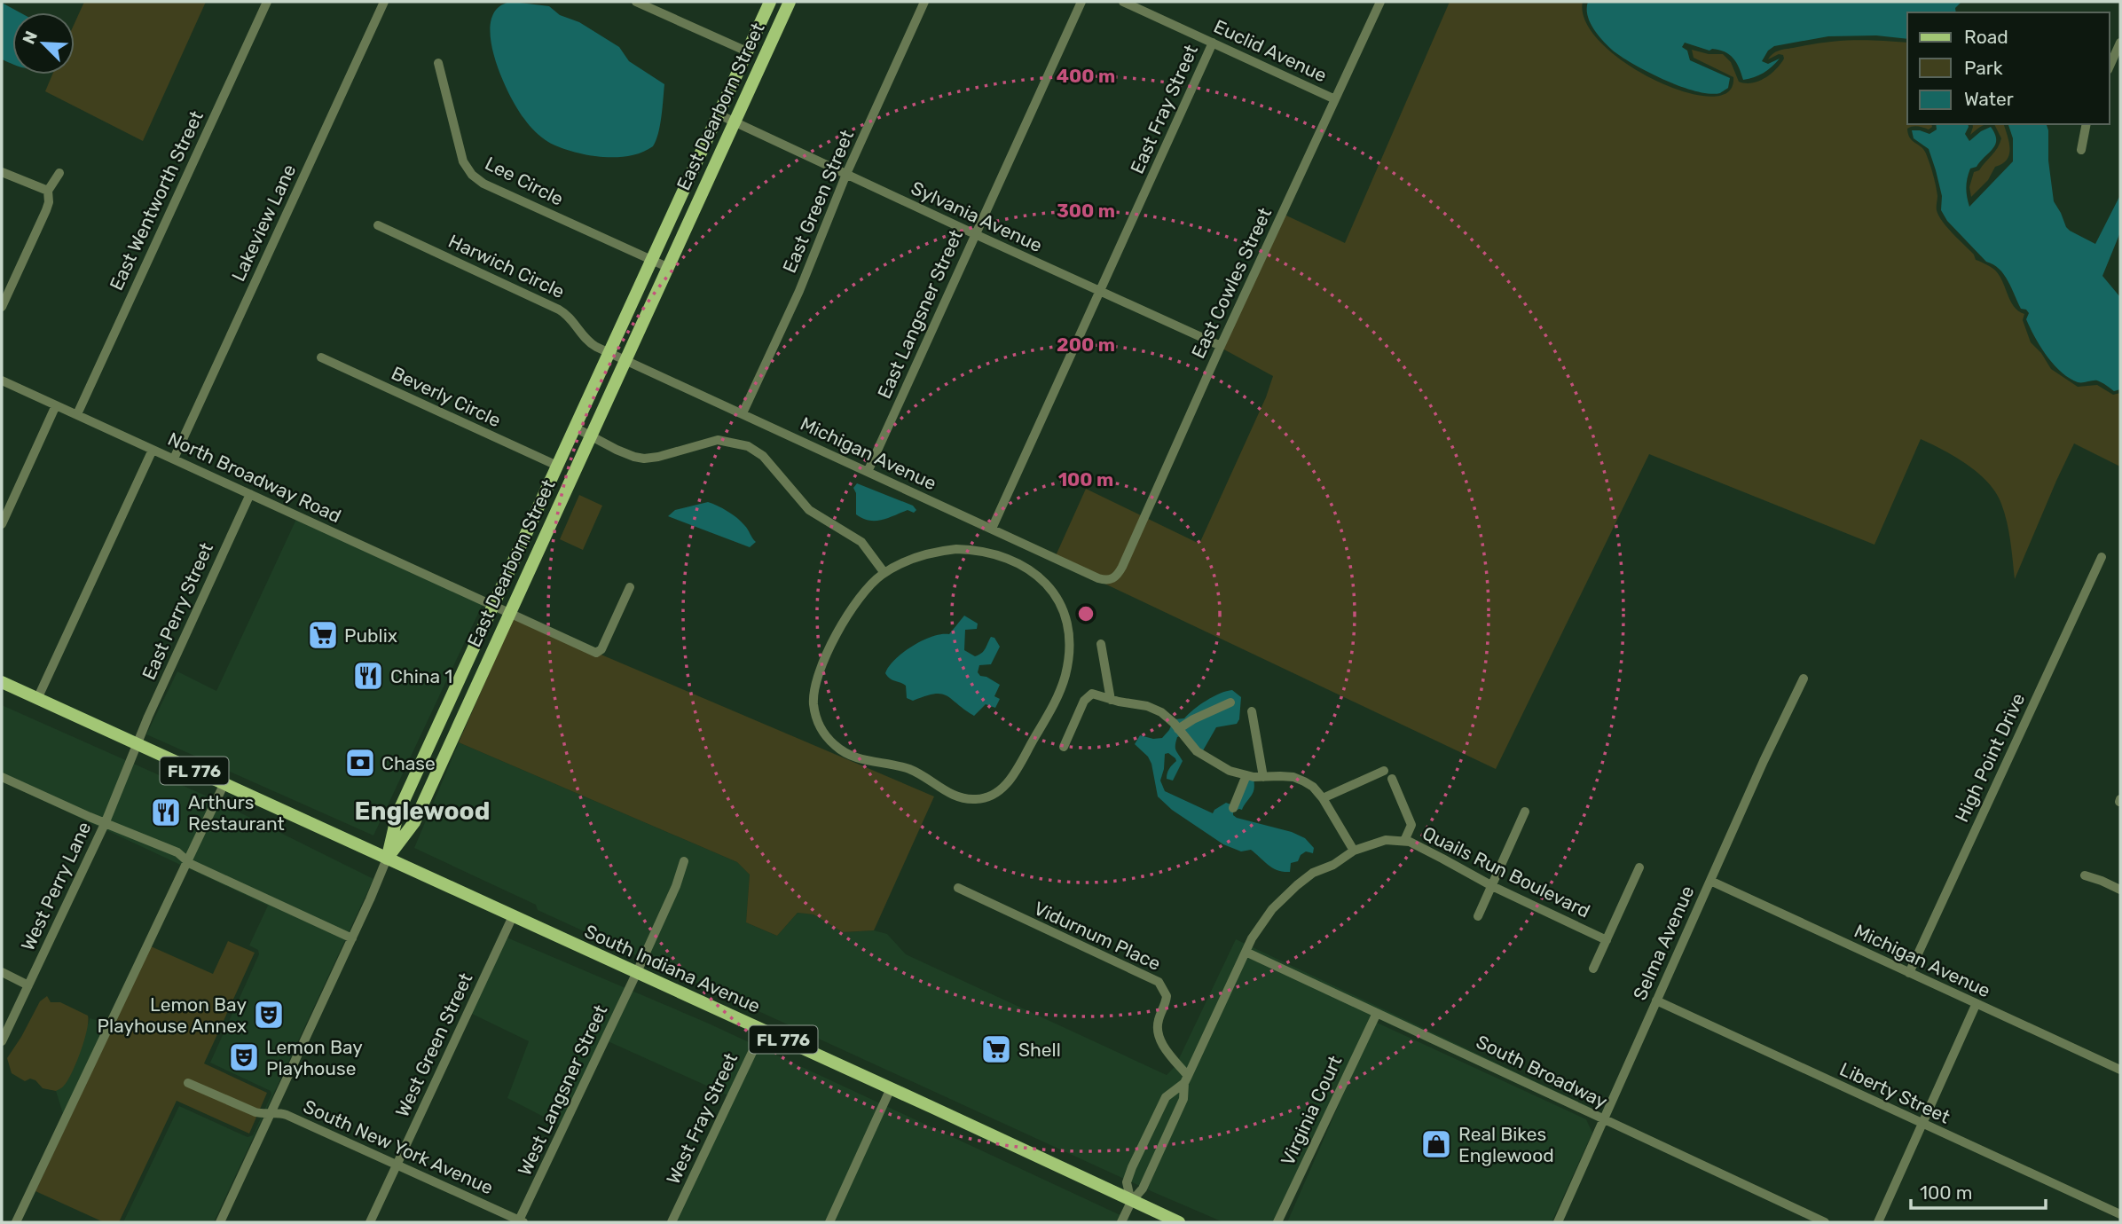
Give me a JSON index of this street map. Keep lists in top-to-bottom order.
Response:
{
  "streets": {
    "main road": ["East Dearborn Street", "FL 776", "South Indiana Avenue"],
    "street": [
      "Euclid Avenue",
      "East Fray Street",
      "Lee Circle",
      "East Wentworth Street",
      "East Green Street",
      "Sylvania Avenue",
      "Lakeview Lane",
      "Harwich Circle",
      "East Cowles Street",
      "East Langsner Street",
      "Beverly Circle",
      "Michigan Avenue",
      "North Broadway Road",
      "East Perry Street",
      "High Point Drive",
      "Quails Run Boulevard",
      "West Perry Lane",
      "Vidurnum Place",
      "Selma Avenue",
      "West Green Street",
      "South Broadway",
      "West Langsner Street",
      "Liberty Street",
      "Virginia Court",
      "West Fray Street",
      "South New York Avenue"
    ]
  },
  "crossings": [
    ["Euclid Avenue", "East Fray Street"],
    ["Euclid Avenue", "East Cowles Street"],
    ["East Dearborn Street", "Lee Circle"],
    ["East Dearborn Street", "Sylvania Avenue"],
    ["East Dearborn Street", "Harwich Circle"],
    ["East Dearborn Street", "Beverly Circle"],
    ["East Dearborn Street", "Michigan Avenue"],
    ["East Dearborn Street", "North Broadway Road"],
    ["East Dearborn Street", "FL 776"],
    ["East Dearborn Street", "South Indiana Avenue"],
    ["East Fray Street", "Sylvania Avenue"],
    ["East Fray Street", "Michigan Avenue"],
    ["East Wentworth Street", "North Broadway Road"],
    ["East Green Street", "Sylvania Avenue"],
    ["East Green Street", "Michigan Avenue"],
    ["Sylvania Avenue", "East Cowles Street"],
    ["Sylvania Avenue", "East Langsner Street"],
    ["Lakeview Lane", "North Broadway Road"],
    ["Harwich Circle", "Michigan Avenue"],
    ["East Cowles Street", "Michigan Avenue"],
    ["East Langsner Street", "Michigan Avenue"],
    ["Michigan Avenue", "High Point Drive"],
    ["Michigan Avenue", "Selma Avenue"],
    ["North Broadway Road", "East Perry Street"],
    ["East Perry Street", "FL 776"],
    ["East Perry Street", "West Perry Lane"],
    ["FL 776", "West Perry Lane"],
    ["FL 776", "South Indiana Avenue"],
    ["Quails Run Boulevard", "Vidurnum Place"],
    ["Quails Run Boulevard", "South Indiana Avenue"],
    ["Quails Run Boulevard", "South Broadway"],
    ["Selma Avenue", "South Broadway"],
    ["Selma Avenue", "Liberty Street"],
    ["South Indiana Avenue", "West Green Street"],
    ["South Indiana Avenue", "West Langsner Street"],
    ["South Indiana Avenue", "West Fray Street"],
    ["West Green Street", "South New York Avenue"],
    ["South Broadway", "Virginia Court"],
    ["West Langsner Street", "South New York Avenue"]
  ],
  "districts": ["Englewood"],
  "places": {
    "supermarket": ["Publix", "Shell"],
    "restaurant": ["China 1", "Arthurs Restaurant"],
    "bank": ["Chase"],
    "theatre": ["Lemon Bay Playhouse Annex", "Lemon Bay Playhouse"],
    "shop": ["Real Bikes Englewood"]
  },
  "legend": ["Road", "Park", "Water"],
  "scale_bar": "100 m",
  "north": "top left",
  "rings": [
    "400 m",
    "300 m",
    "200 m",
    "100 m"
  ]
}
